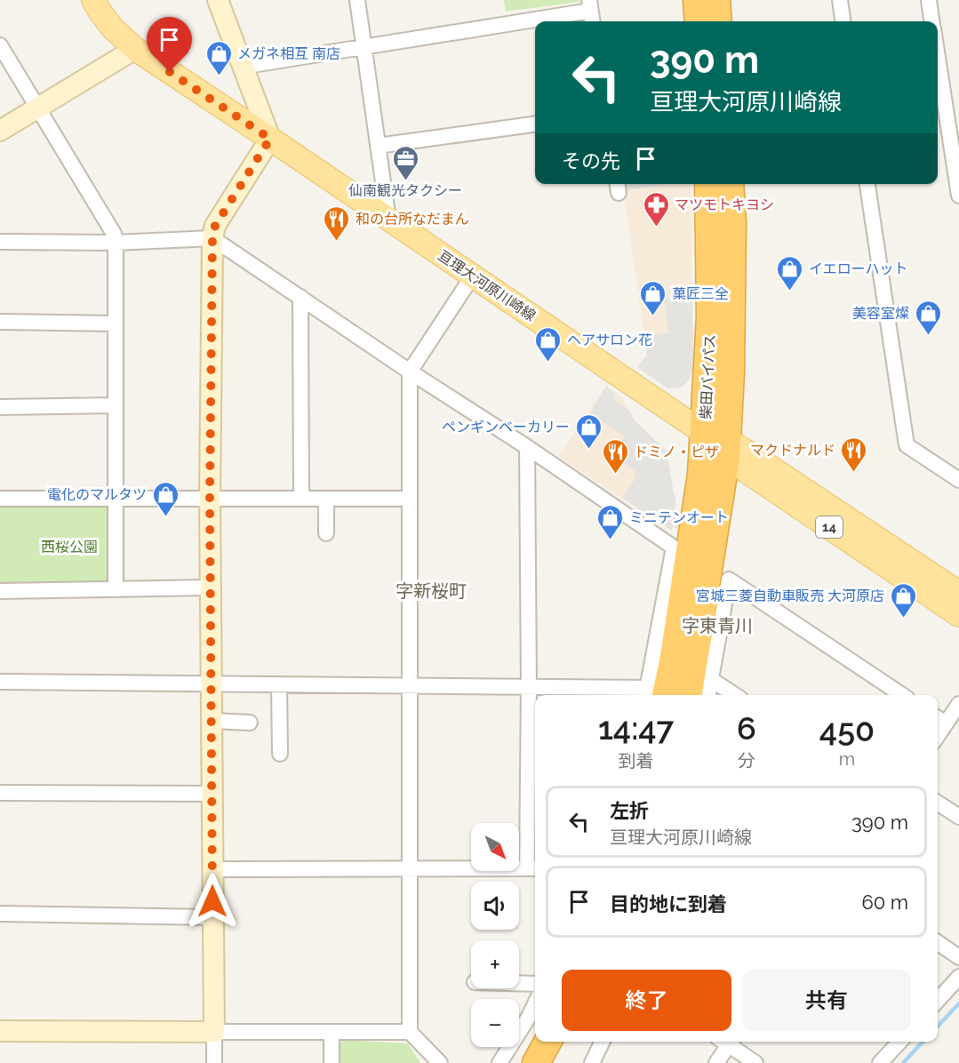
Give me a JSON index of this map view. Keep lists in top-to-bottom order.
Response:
{
  "streets": {
    "highway": ["柴田バイパス"],
    "main road": ["亘理大河原川崎線", "14"]
  },
  "crossings": [
    ["亘理大河原川崎線", "柴田バイパス"]
  ],
  "districts": ["字新桜町", "字東青川"],
  "parks": ["西桜公園"],
  "places": {
    "shop": [
      "メガネ相互 南店",
      "イエローハット",
      "菓匠三全",
      "美容室燦",
      "ヘアサロン花",
      "ペンギンベーカリー",
      "電化のマルタツ",
      "ミニテンオート",
      "宮城三菱自動車販売 大河原店"
    ],
    "office": ["仙南観光タクシー"],
    "pharmacy": ["マツモトキヨシ"],
    "restaurant": ["和の台所なだまん", "マクドナルド", "ドミノ・ピザ"]
  },
  "north": "bottom right",
  "page": {
    "turn": ["390 m", "亘理大河原川崎線"],
    "then": "その先",
    "eta": [
      "14:47",
      "到着",
      "6",
      "分",
      "450",
      "m"
    ],
    "list": [
      {
        "name": "左折",
        "note": "亘理大河原川崎線",
        "value": "390 m"
      },
      {
        "name": "目的地に到着",
        "value": "60 m"
      }
    ],
    "map_buttons": ["+", "−"],
    "buttons": ["終了", "共有"]
  }
}
